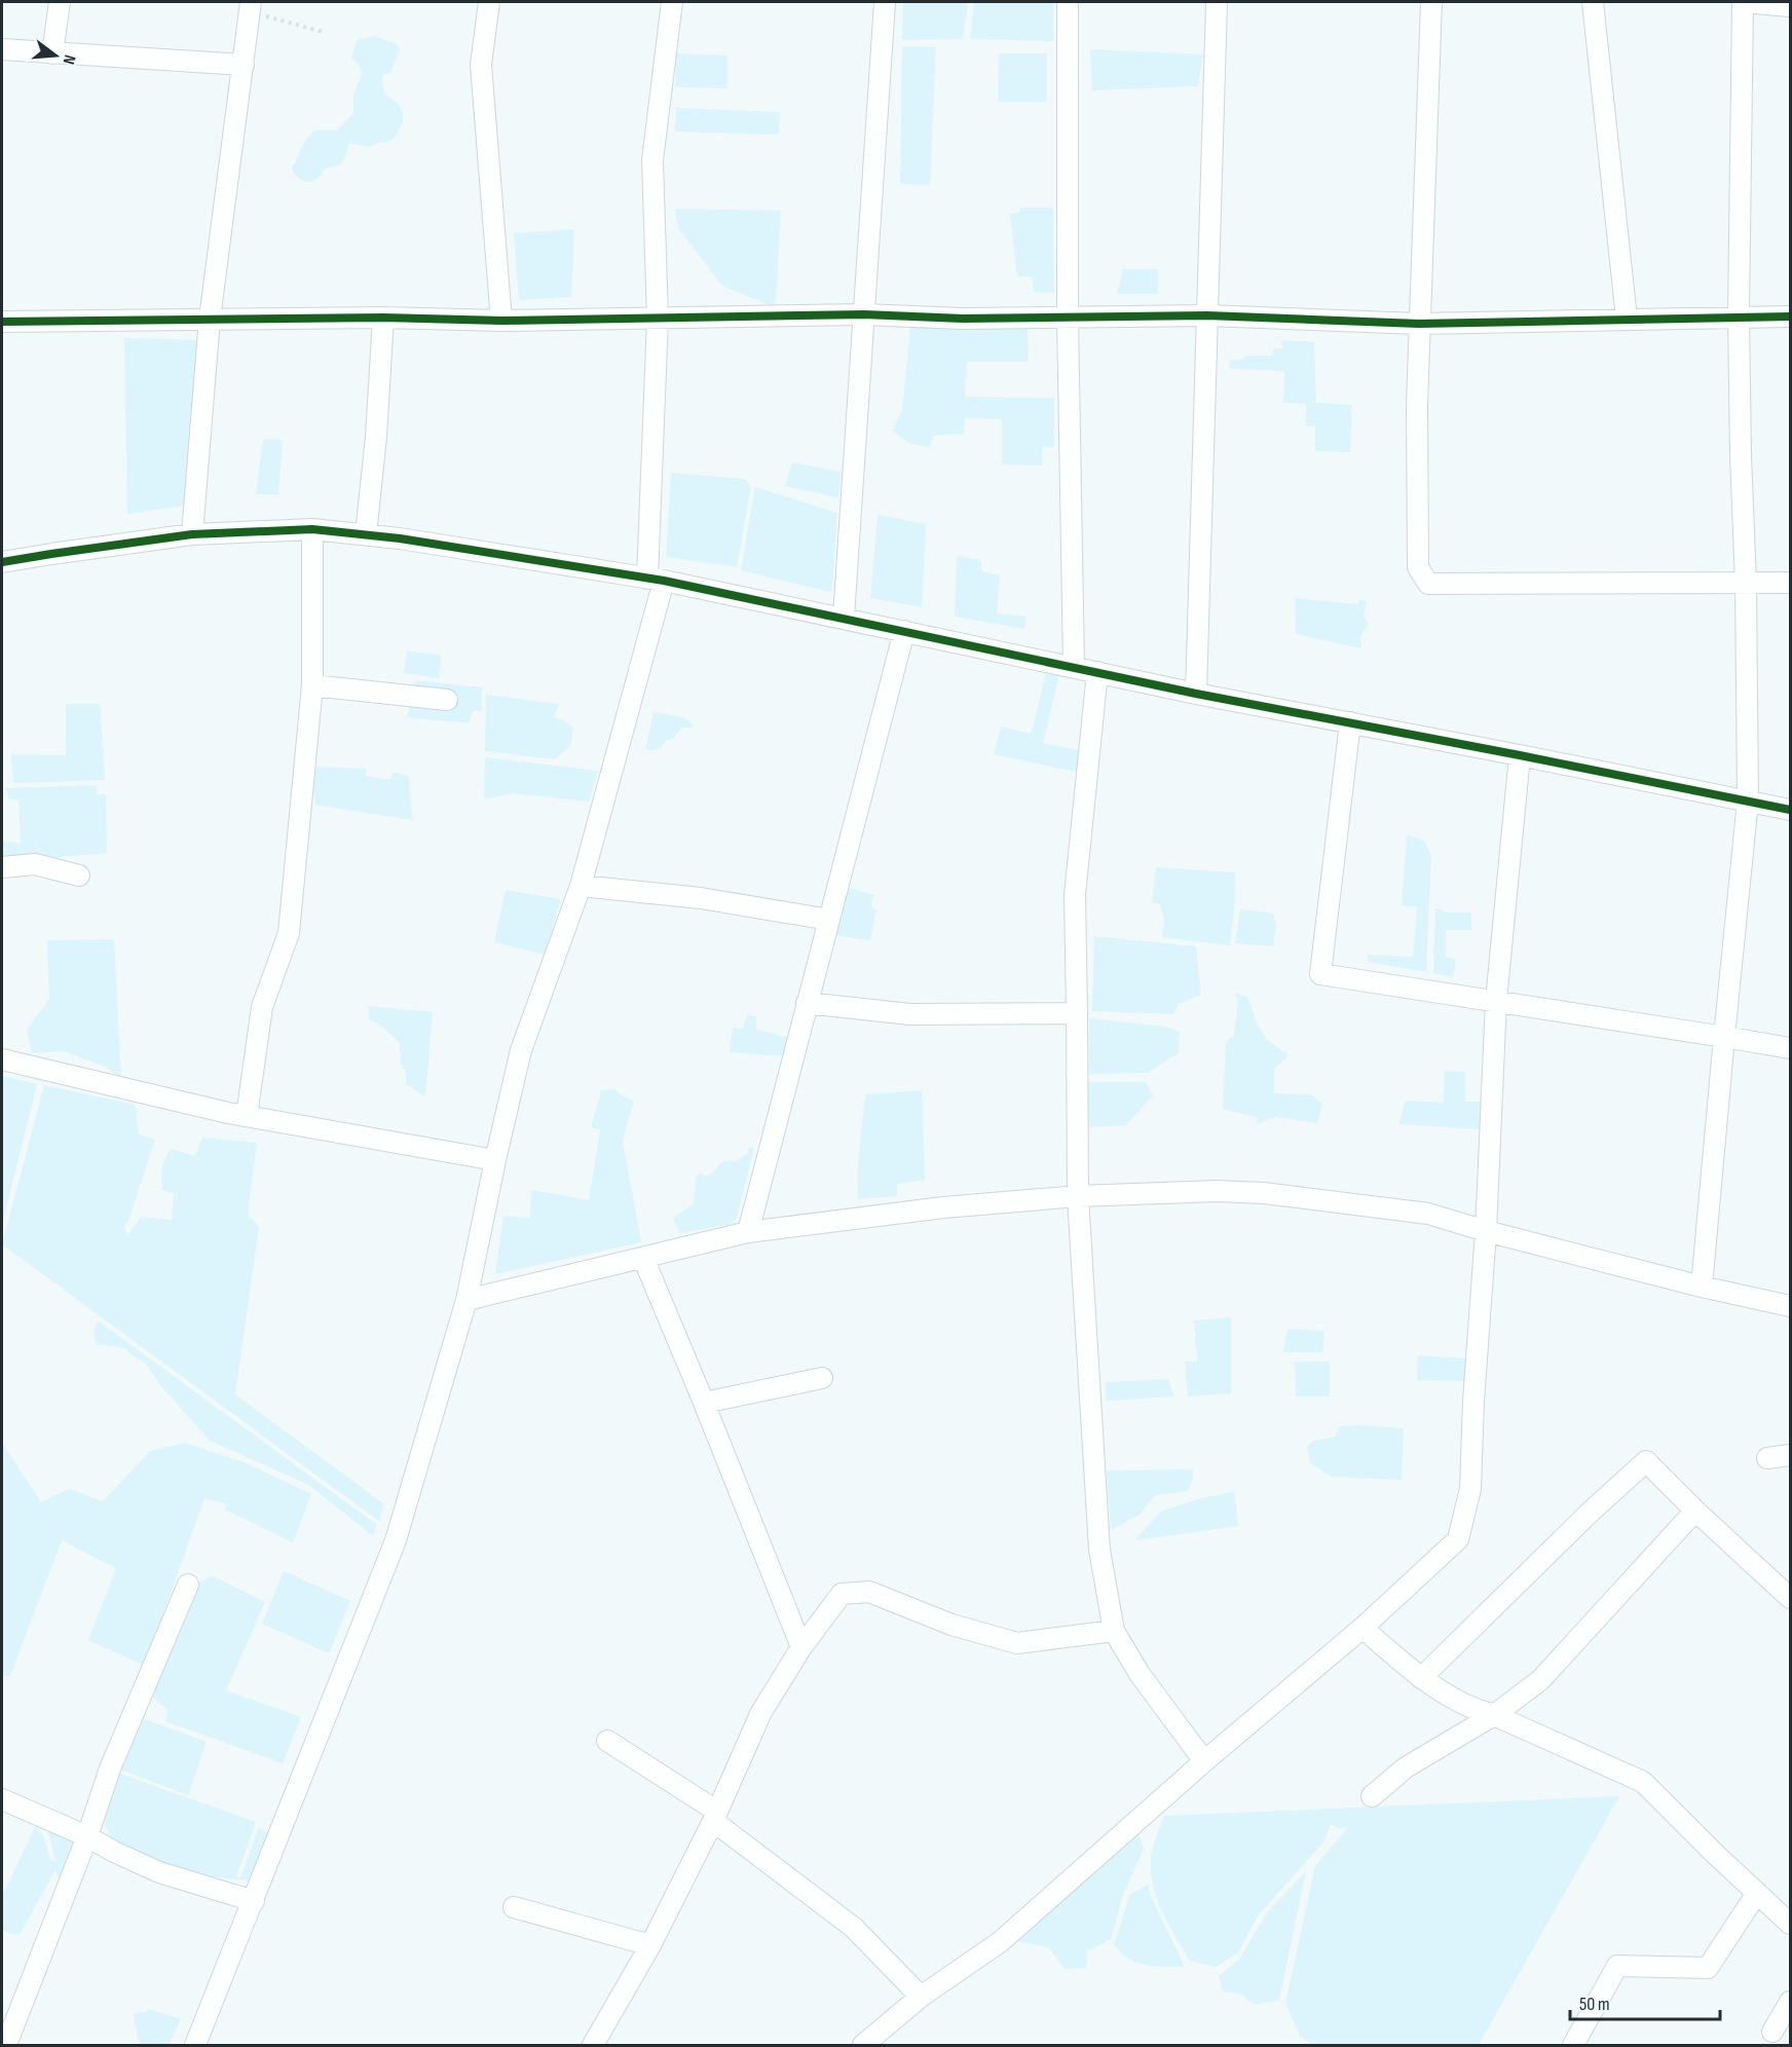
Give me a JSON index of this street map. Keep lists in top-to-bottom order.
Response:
{
  "scale_bar": "50 m",
  "north": "right"
}
